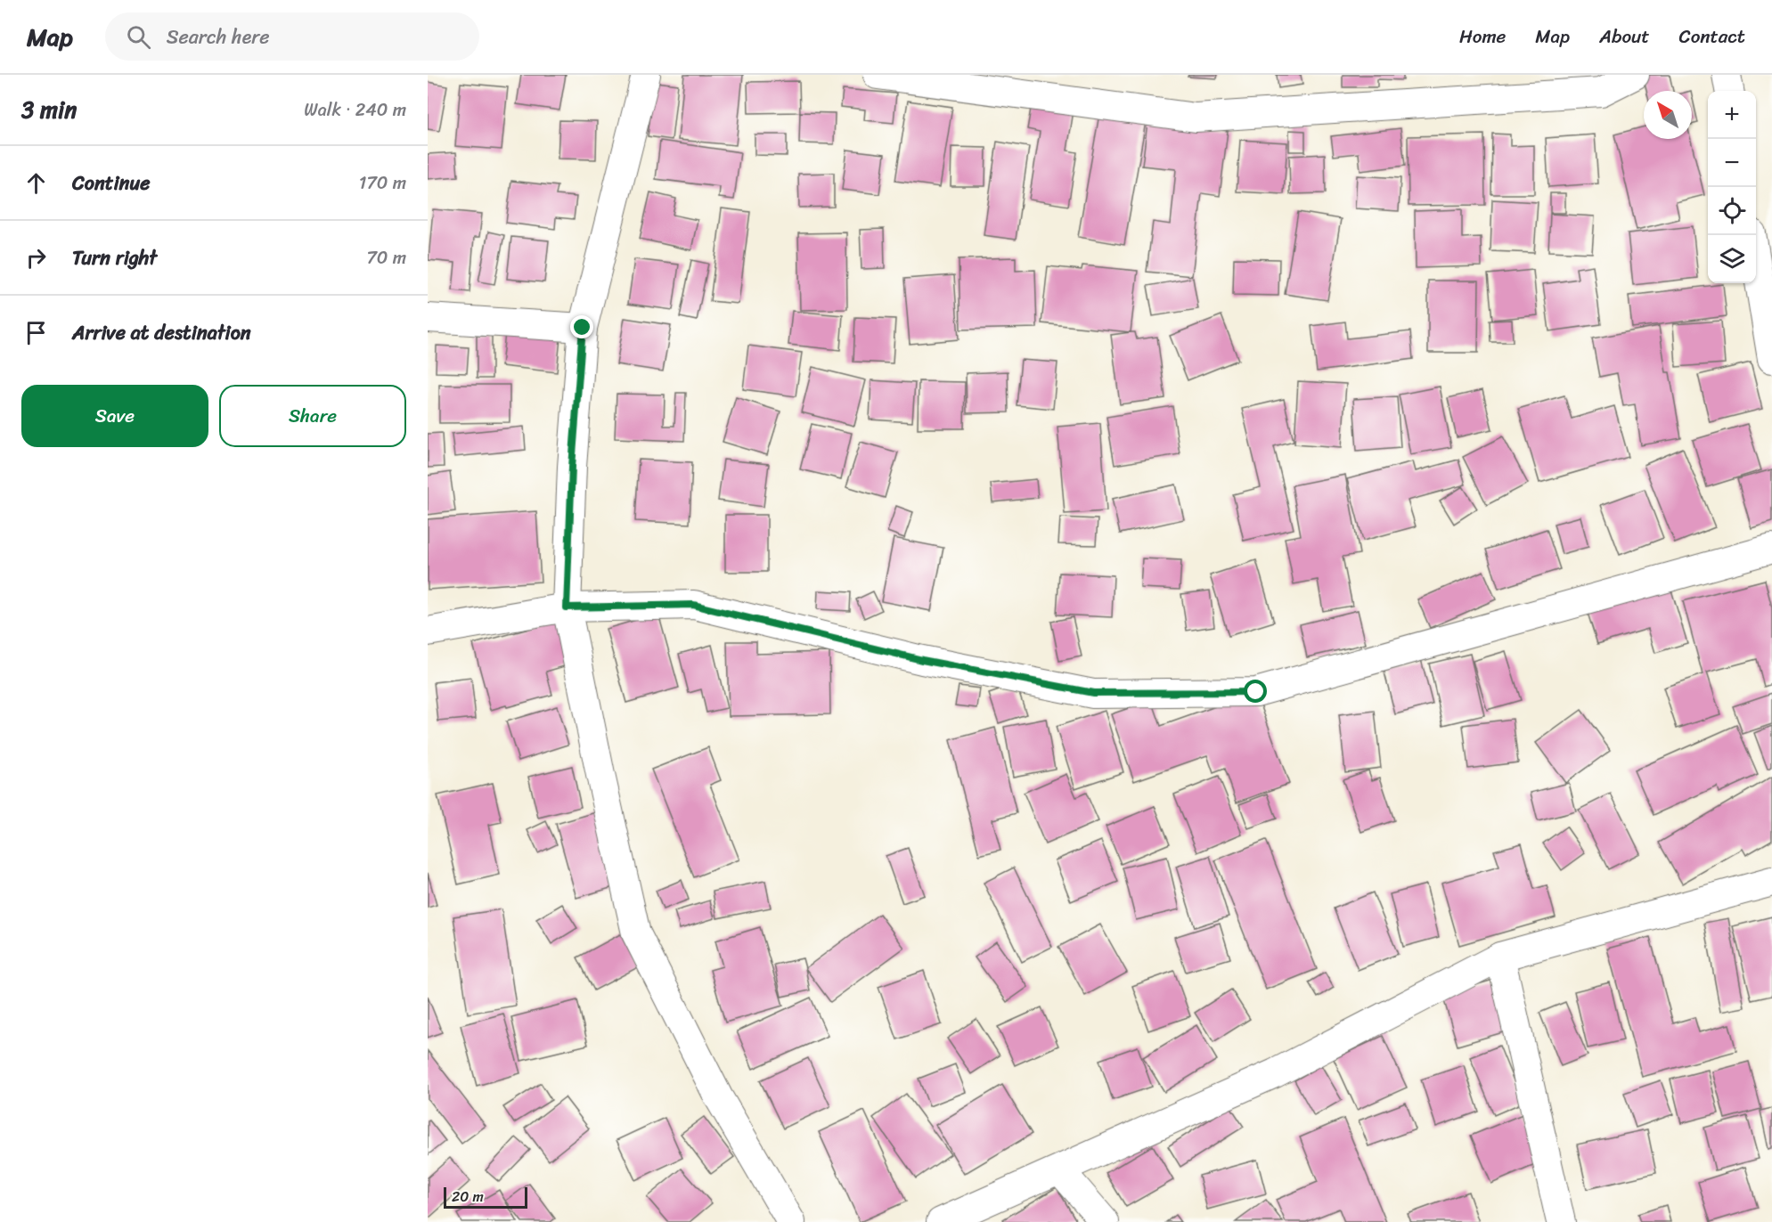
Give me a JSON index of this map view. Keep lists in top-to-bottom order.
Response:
{
  "scale_bar": "20 m",
  "north": "top left",
  "page": {
    "header": "Map",
    "search": "Search here",
    "nav": [
      "Home",
      "Map",
      "About",
      "Contact"
    ],
    "heading": ["3 min", "Walk · 240 m"],
    "map_buttons": ["+", "−"],
    "list": [
      ["Continue", "170 m"],
      ["Turn right", "70 m"],
      "Arrive at destination"
    ],
    "buttons": ["Save", "Share"],
    "scale": "20 m"
  }
}
